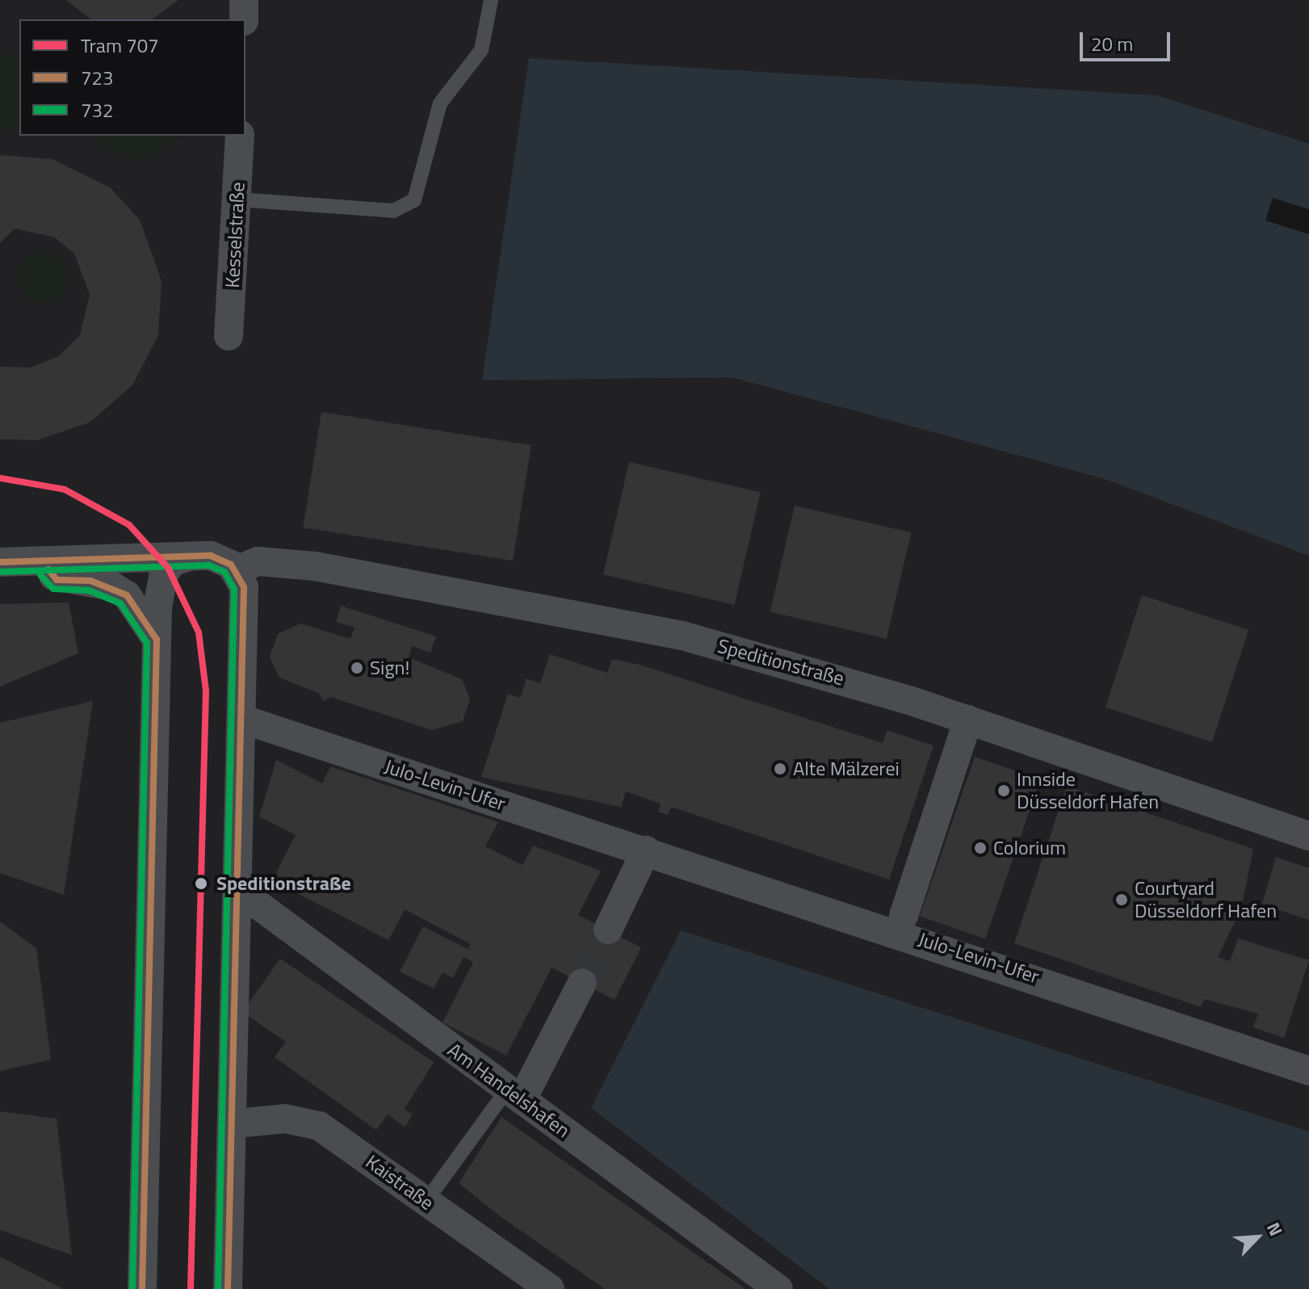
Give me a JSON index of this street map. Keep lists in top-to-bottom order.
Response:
{
  "streets": {
    "street": [
      "Kesselstraße",
      "Speditionstraße",
      "Julo-Levin-Ufer",
      "Am Handelshafen",
      "Kaistraße"
    ]
  },
  "places": [
    "Sign!",
    "Alte Mälzerei",
    "Innside Düsseldorf Hafen",
    "Colorium",
    "Speditionstraße",
    "Courtyard Düsseldorf Hafen"
  ],
  "lines": ["tram line 707", "transit line 723", "transit line 732"],
  "legend": ["Tram 707", "723", "732"],
  "scale_bar": "20 m",
  "north": "top right"
}
